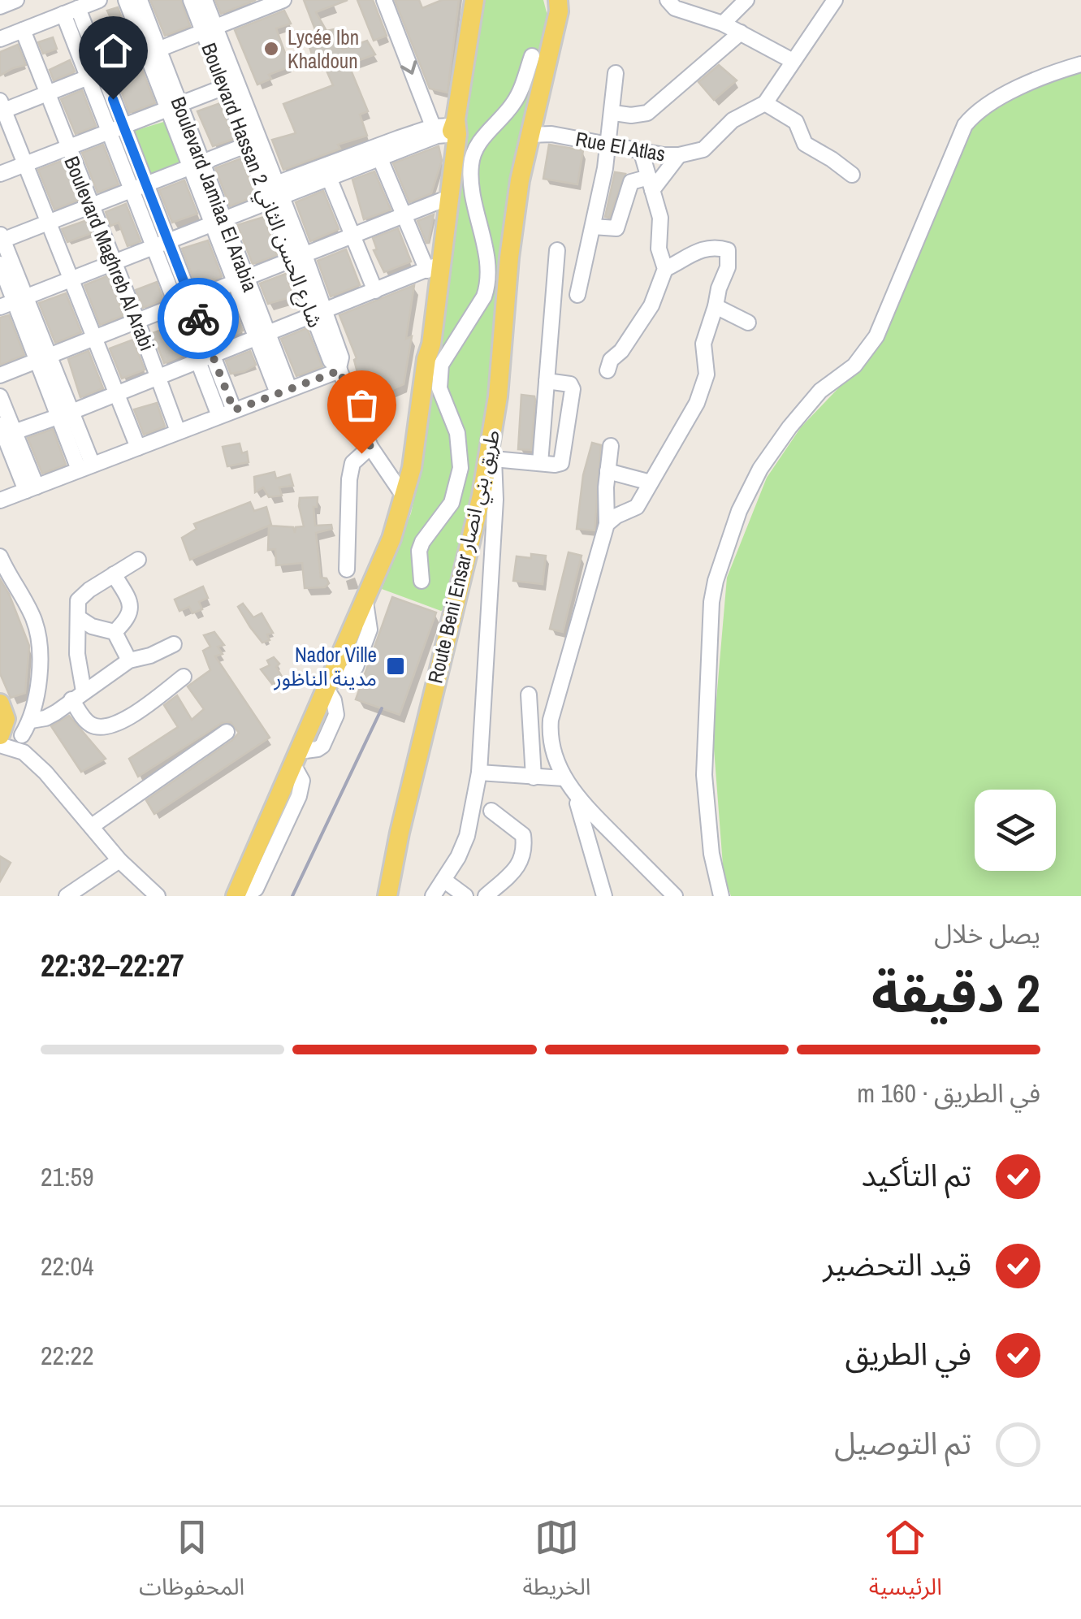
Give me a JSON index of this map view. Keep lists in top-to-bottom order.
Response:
{
  "streets": {
    "main road": ["Route Beni Ensar طريق بني انصار"],
    "street": [
      "Rue El Atlas",
      "Boulevard Hassan 2 شارع الحسن الثاني",
      "Boulevard Jamiaa El Arabia",
      "Boulevard Maghreb Al Arabi"
    ]
  },
  "crossings": [
    ["Rue El Atlas", "Route Beni Ensar طريق بني انصار"]
  ],
  "places": {
    "other": ["Lycée Ibn Khaldoun"],
    "transit": ["Nador Ville مدينة الناظور"]
  },
  "page": {
    "heading": ["2 دقيقة", "يصل خلال", "22:27–22:32"],
    "bar": "في الطريق · 160 m",
    "list": [
      ["تم التأكيد", "21:59"],
      ["قيد التحضير", "22:04"],
      ["في الطريق", "22:22"],
      "تم التوصيل"
    ],
    "tabs": ["الرئيسية", "الخريطة", "المحفوظات"]
  }
}
